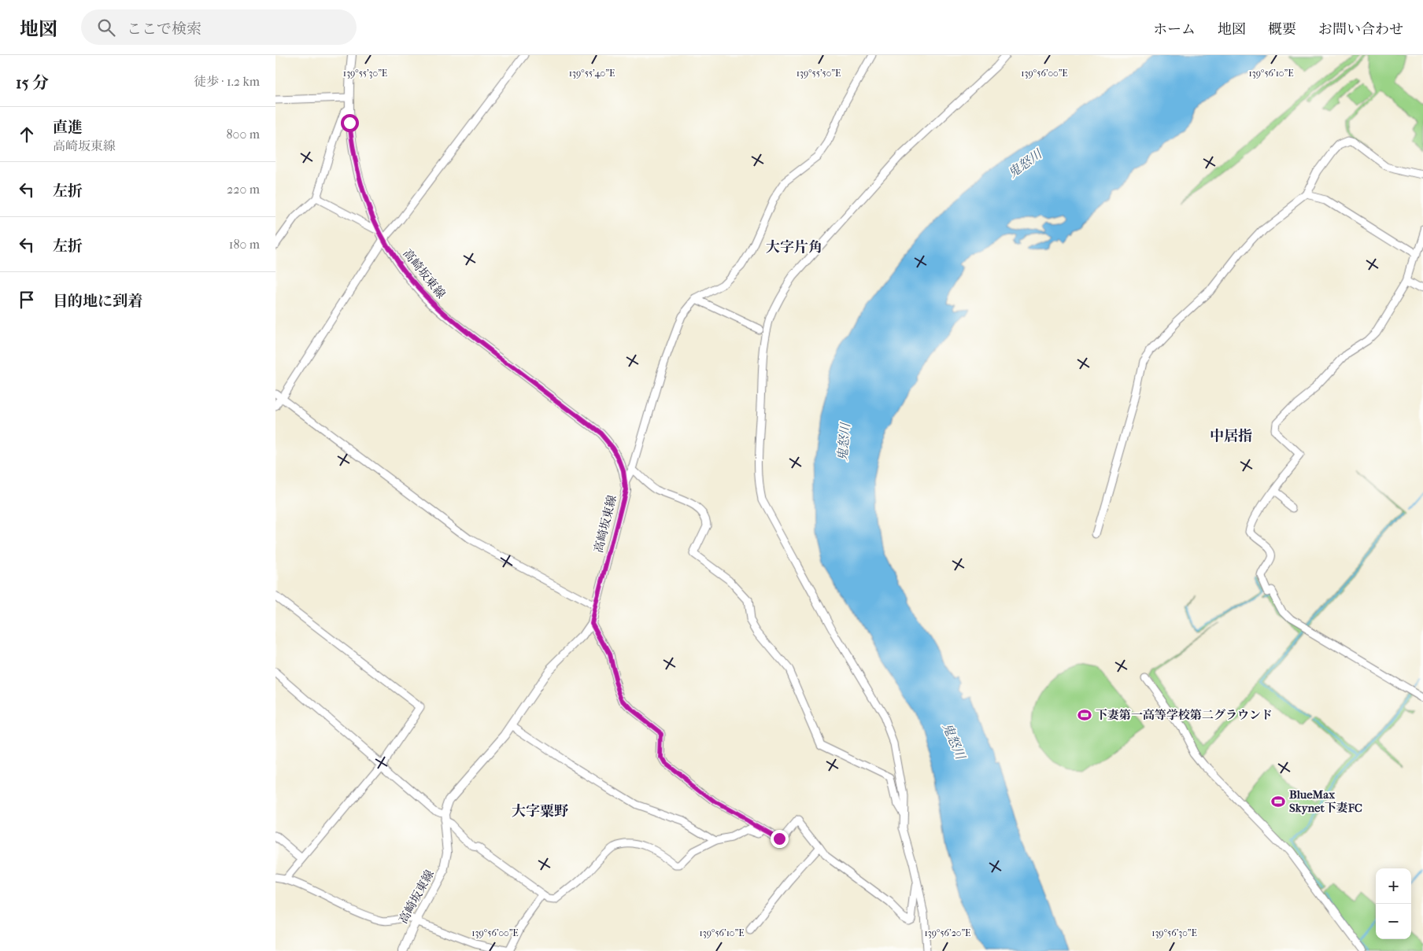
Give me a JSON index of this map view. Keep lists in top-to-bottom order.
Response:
{
  "streets": {
    "main road": ["高崎坂東線"]
  },
  "districts": ["大字片角", "中居指", "大字粟野"],
  "water": ["鬼怒川"],
  "places": {
    "sports": ["下妻第一高等学校第二グラウンド", "BlueMax Skynet下妻FC"]
  },
  "page": {
    "header": "地図",
    "search": "ここで検索",
    "nav": [
      "ホーム",
      "地図",
      "概要",
      "お問い合わせ"
    ],
    "heading": ["15 分", "徒歩 · 1.2 km"],
    "list": [
      ["直進", "高崎坂東線", "800 m"],
      ["左折", "220 m"],
      ["左折", "180 m"],
      "目的地に到着"
    ],
    "map_buttons": ["+", "−"]
  },
  "coordinates": [
    "139°55'30\"E",
    "139°55'40\"E",
    "139°55'50\"E",
    "139°56'00\"E",
    "139°56'10\"E",
    "139°56'20\"E",
    "139°56'30\"E"
  ]
}
